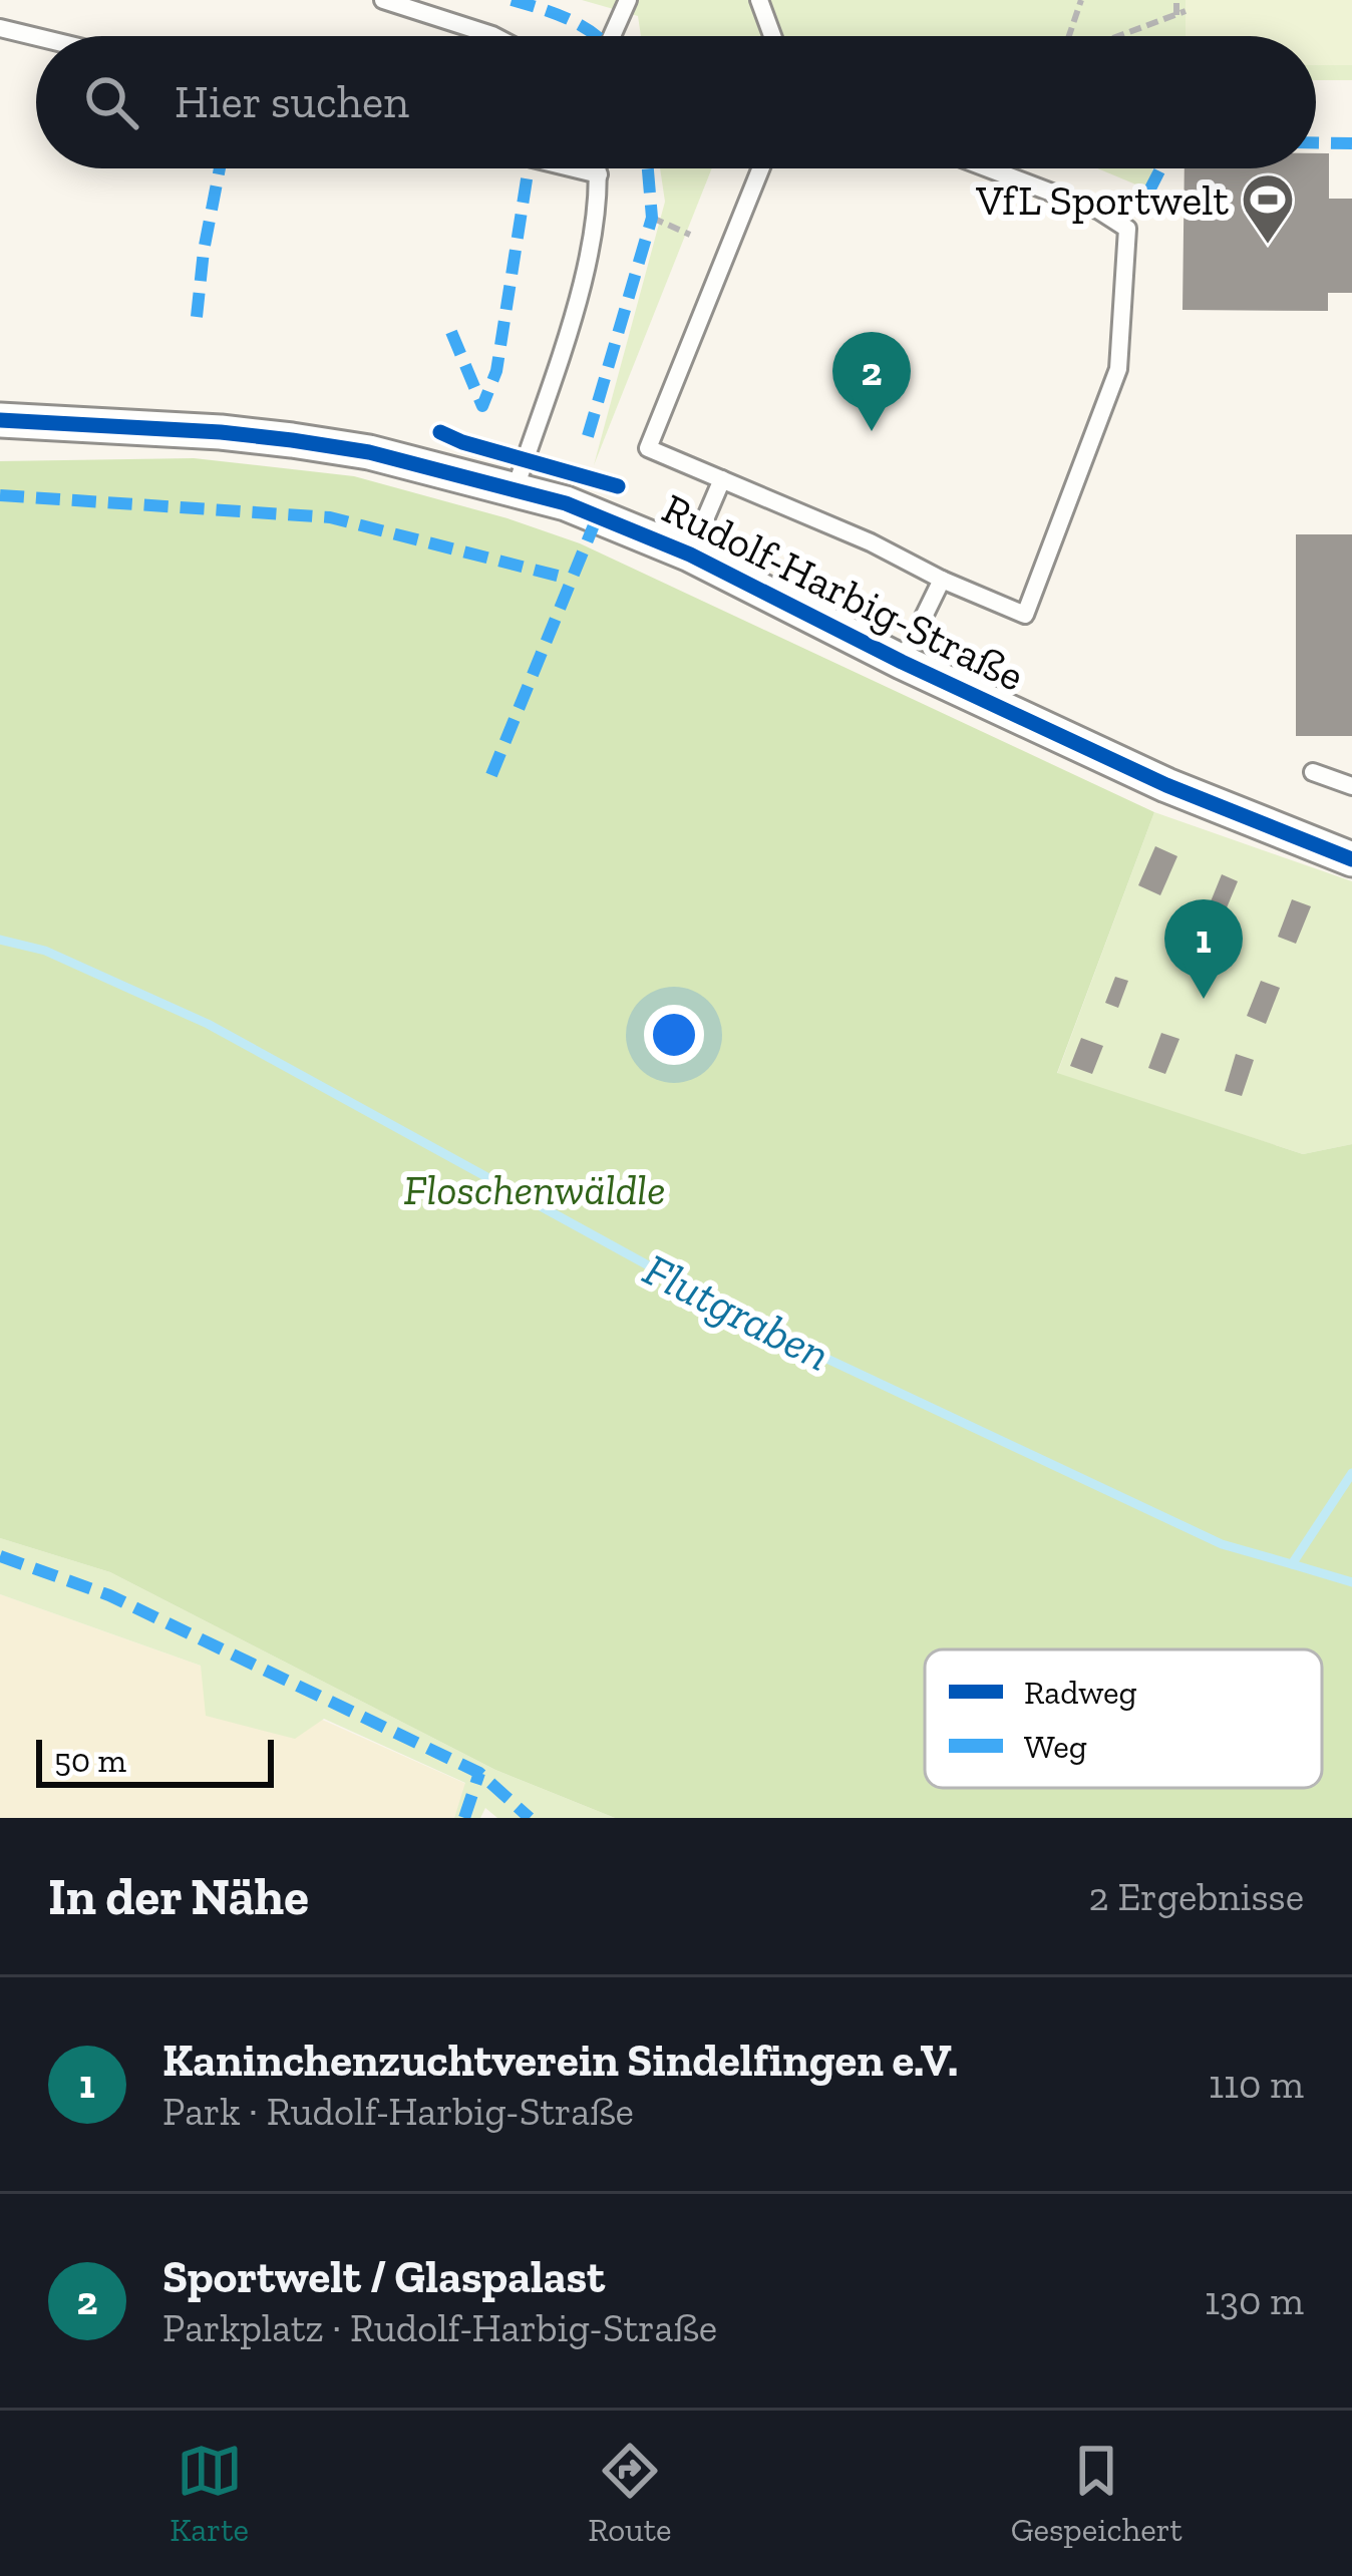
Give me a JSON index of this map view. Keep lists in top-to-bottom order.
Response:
{
  "streets": {
    "street": ["Rudolf-Harbig-Straße"]
  },
  "water": ["Flutgraben"],
  "parks": ["Floschenwäldle"],
  "places": {
    "sports": ["VfL Sportwelt"]
  },
  "legend": ["Radweg", "Weg"],
  "scale_bar": "50 m",
  "page": {
    "search": "Hier suchen",
    "pins": ["2", "1"],
    "scale": "50 m",
    "heading": ["In der Nähe", "2 Ergebnisse"],
    "list": [
      {
        "mark": "1",
        "name": "Kaninchenzuchtverein Sindelfingen e.V.",
        "note": "Park · Rudolf-Harbig-Straße",
        "value": "110 m"
      },
      {
        "mark": "2",
        "name": "Sportwelt / Glaspalast",
        "note": "Parkplatz · Rudolf-Harbig-Straße",
        "value": "130 m"
      }
    ],
    "nav": ["Karte", "Route", "Gespeichert"]
  }
}
